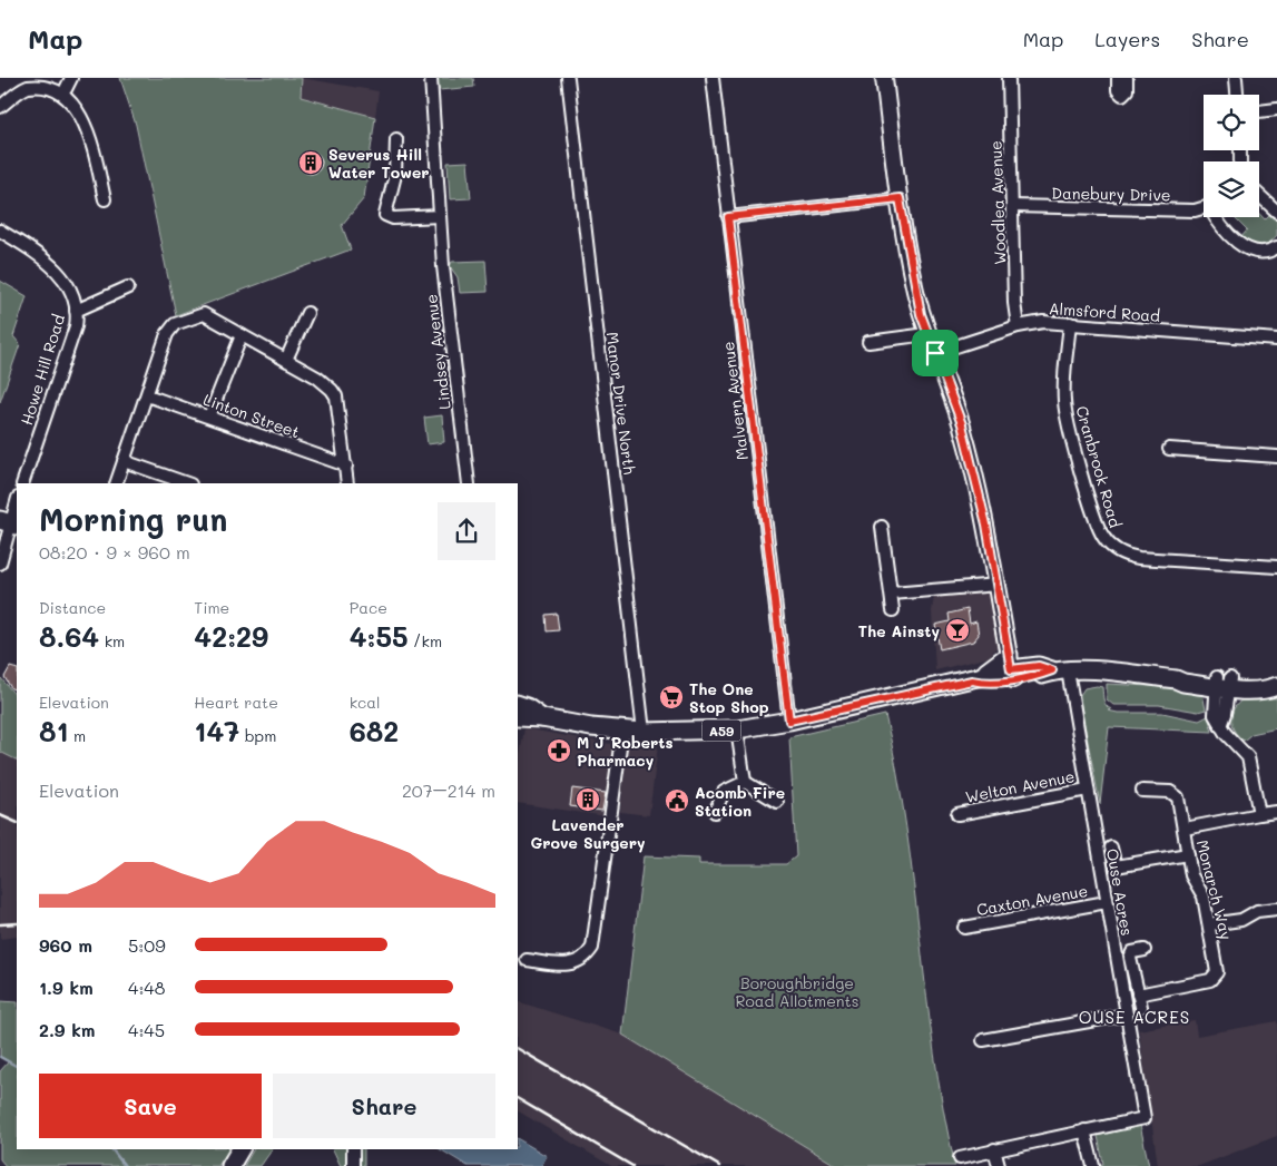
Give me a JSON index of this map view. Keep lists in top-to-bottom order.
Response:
{
  "streets": {
    "main road": ["A59"],
    "street": [
      "Danebury Drive",
      "Woodlea Avenue",
      "Almsford Road",
      "Lindsey Avenue",
      "Howe Hill Road",
      "Malvern Avenue",
      "Manor Drive North",
      "Linton Street",
      "Cranbrook Road",
      "Welton Avenue",
      "Monarch Way",
      "Ouse Acres",
      "Caxton Avenue"
    ]
  },
  "crossings": [
    ["Danebury Drive", "Woodlea Avenue"],
    ["Woodlea Avenue", "Almsford Road"],
    ["Almsford Road", "Cranbrook Road"],
    ["Malvern Avenue", "A59"],
    ["Manor Drive North", "A59"],
    ["A59", "Ouse Acres"],
    ["Welton Avenue", "Ouse Acres"],
    ["Ouse Acres", "Caxton Avenue"]
  ],
  "districts": ["OUSE ACRES"],
  "parks": ["Boroughbridge Road Allotments"],
  "places": {
    "building": ["Severus Hill Water Tower", "Lavender Grove Surgery"],
    "bar": ["The Ainsty"],
    "supermarket": ["The One Stop Shop"],
    "pharmacy": ["M J Roberts Pharmacy"],
    "public building": ["Acomb Fire Station"]
  },
  "page": {
    "header": "Map",
    "nav": ["Map", "Layers", "Share"],
    "heading": ["Morning run", "08:20 · 9 × 960 m"],
    "stats": [
      ["Distance", "8.64 km"],
      ["Time", "42:29"],
      ["Pace", "4:55 /km"],
      ["Elevation", "81 m"],
      ["Heart rate", "147 bpm"],
      ["kcal", "682"]
    ],
    "chart": ["Elevation", "207–214 m"],
    "list": [
      {
        "name": "960 m",
        "note": "5:09"
      },
      {
        "name": "1.9 km",
        "note": "4:48"
      },
      {
        "name": "2.9 km",
        "note": "4:45"
      }
    ],
    "buttons": ["Save", "Share"]
  }
}
